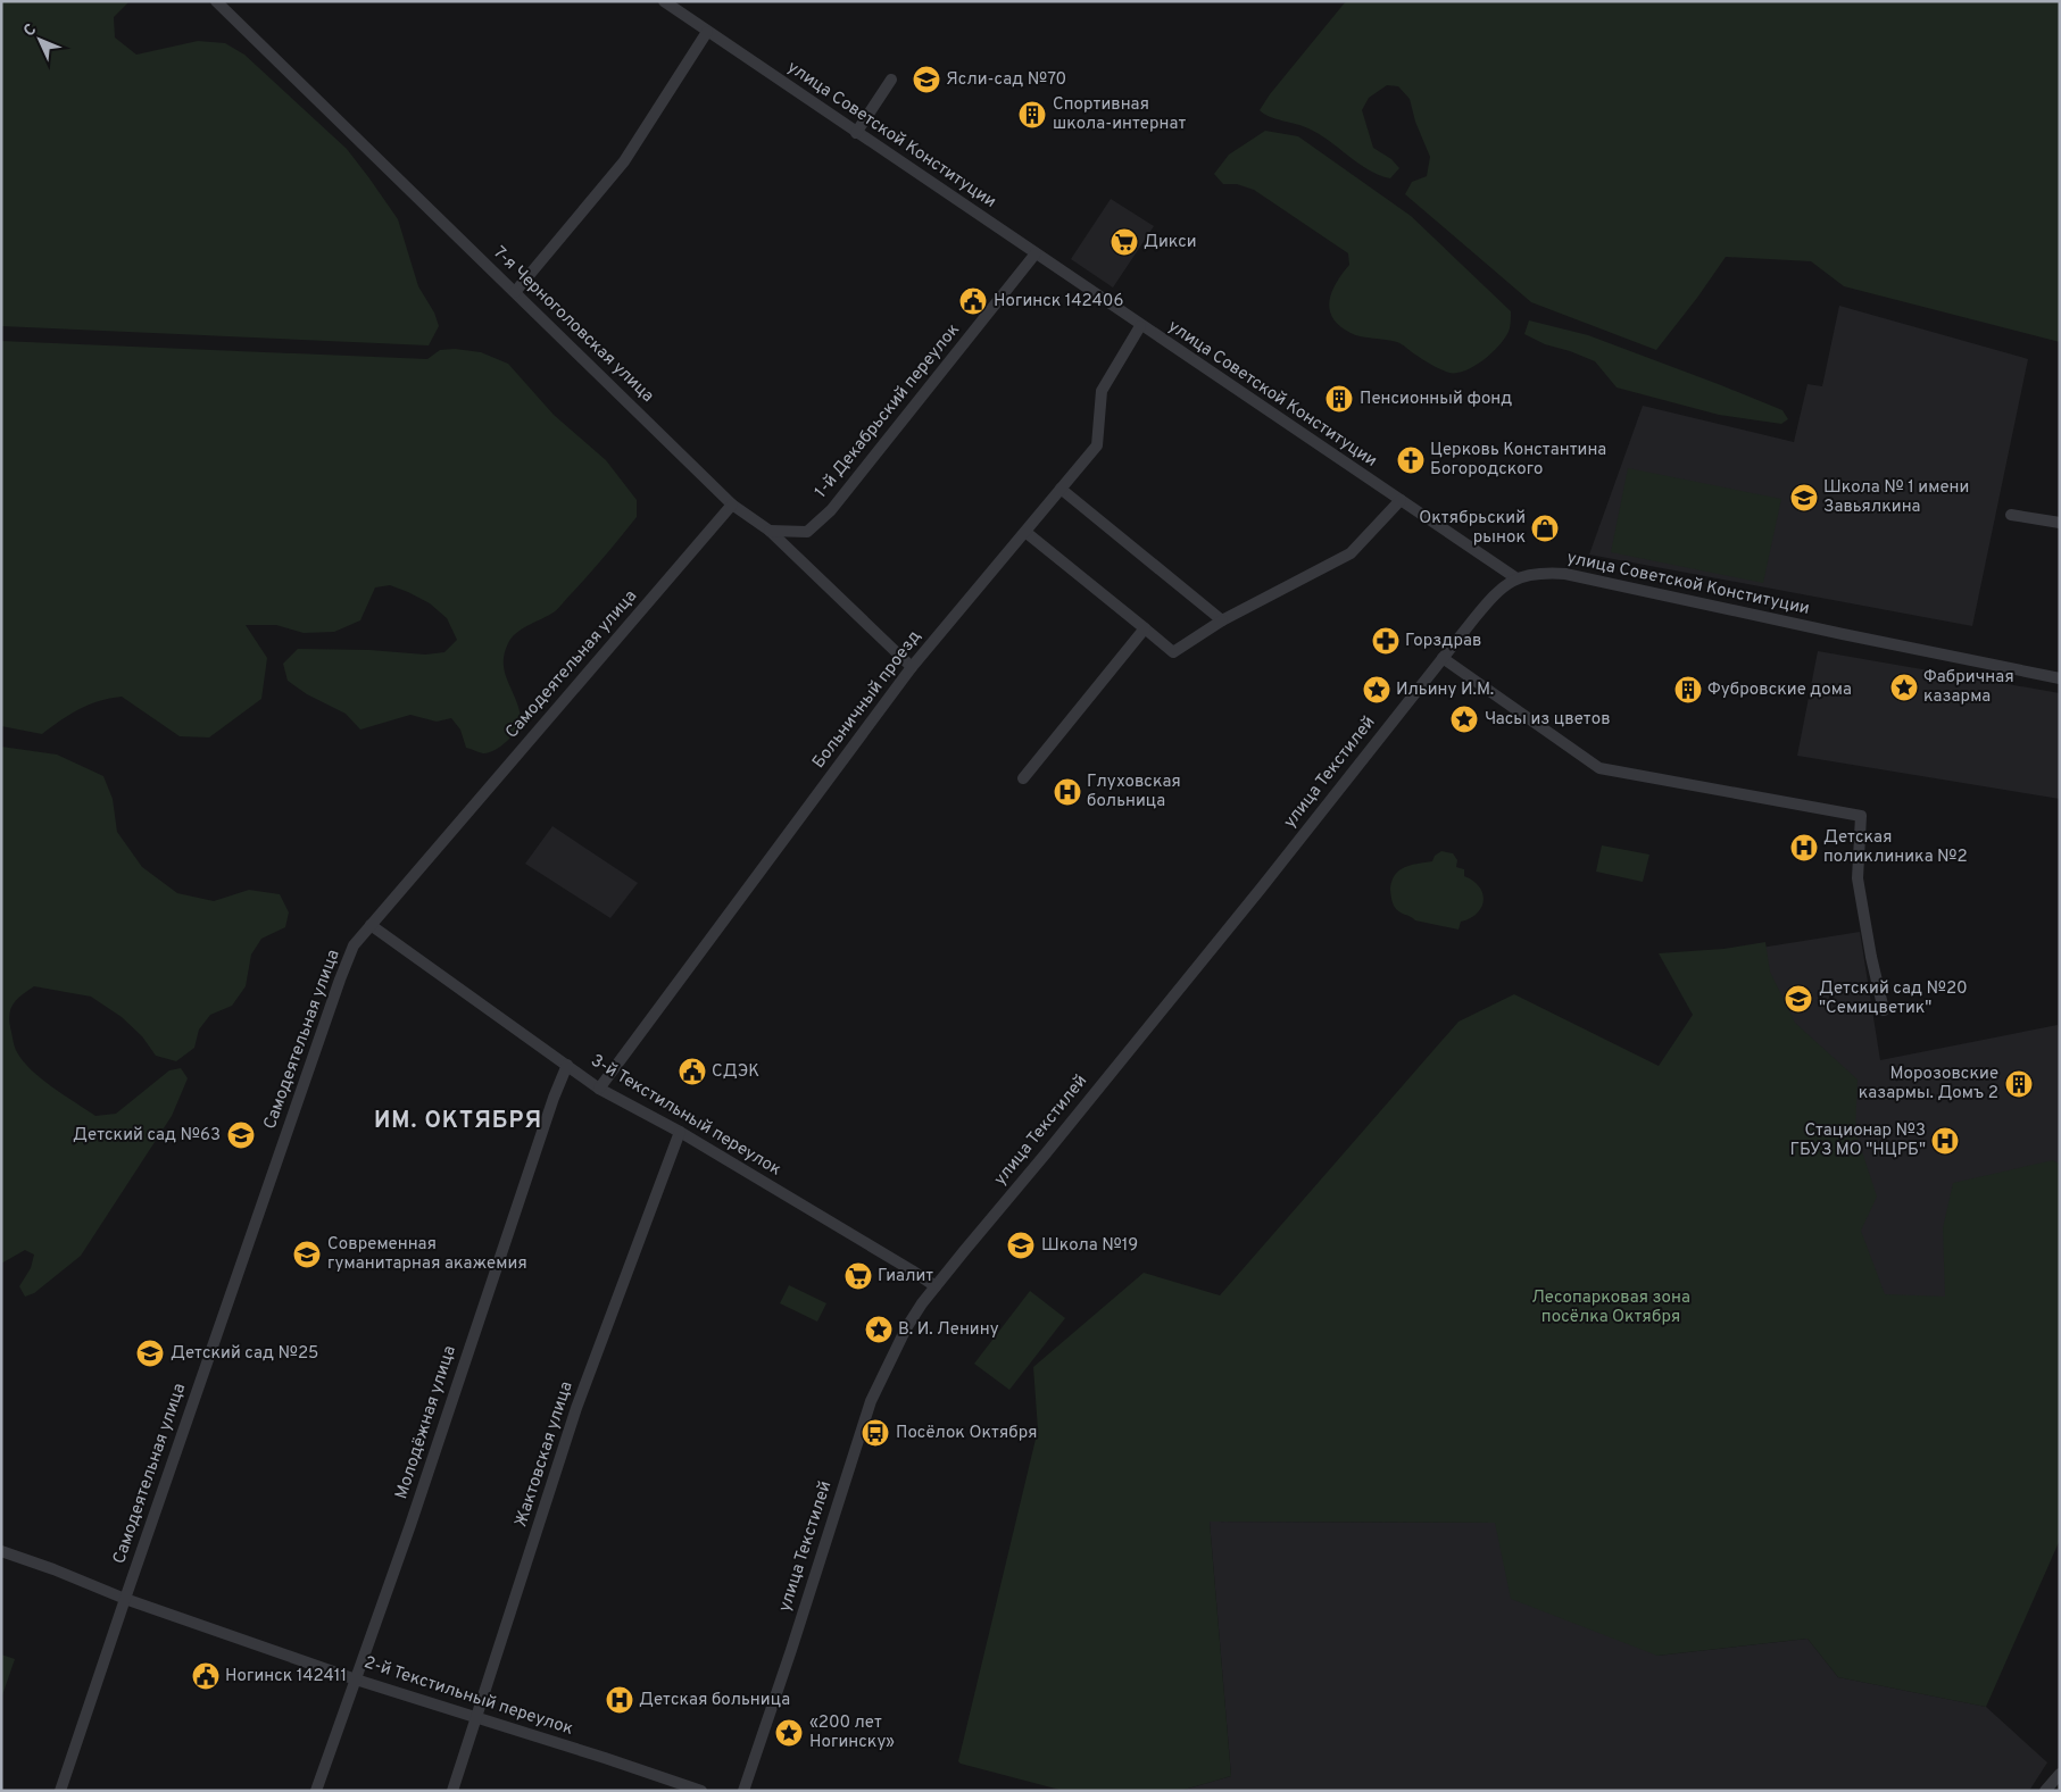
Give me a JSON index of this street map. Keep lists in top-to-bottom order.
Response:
{
  "streets": {
    "street": [
      "улица Советской Конституции",
      "7-я Черноголовская улица",
      "1-й Декабрьский переулок",
      "Самодеятельная улица",
      "Больничный проезд",
      "улица Текстилей",
      "3-й Текстильный переулок",
      "Молодёжная улица",
      "Жактовская улица",
      "2-й Текстильный переулок"
    ]
  },
  "crossings": [
    ["улица Советской Конституции", "1-й Декабрьский переулок"],
    ["улица Советской Конституции", "Больничный проезд"],
    ["улица Советской Конституции", "улица Текстилей"],
    ["7-я Черноголовская улица", "1-й Декабрьский переулок"],
    ["7-я Черноголовская улица", "Самодеятельная улица"],
    ["7-я Черноголовская улица", "Больничный проезд"],
    ["Самодеятельная улица", "3-й Текстильный переулок"],
    ["Самодеятельная улица", "2-й Текстильный переулок"],
    ["Больничный проезд", "3-й Текстильный переулок"],
    ["улица Текстилей", "3-й Текстильный переулок"],
    ["3-й Текстильный переулок", "Молодёжная улица"],
    ["3-й Текстильный переулок", "Жактовская улица"],
    ["Молодёжная улица", "2-й Текстильный переулок"],
    ["Жактовская улица", "2-й Текстильный переулок"]
  ],
  "districts": ["ИМ. ОКТЯБРЯ"],
  "parks": ["Лесопарковая зона посёлка Октября"],
  "places": {
    "school or university": [
      "Ясли-сад №70",
      "Школа № 1 имени Завьялкина",
      "Детский сад №20 \"Семицветик\"",
      "Детский сад №63",
      "Школа №19",
      "Современная гуманитарная акажемия",
      "Детский сад №25"
    ],
    "building": [
      "Спортивная школа-интернат",
      "Пенсионный фонд",
      "Фубровские дома",
      "Морозовские казармы. Домъ 2"
    ],
    "supermarket": ["Дикси", "Гиалит"],
    "public building": ["Ногинск 142406", "СДЭК", "Ногинск 142411"],
    "church": ["Церковь Константина Богородского"],
    "shop": ["Октябрьский рынок"],
    "pharmacy": ["Горздрав"],
    "place": [
      "Фабричная казарма",
      "Ильину И.М.",
      "Часы из цветов",
      "В. И. Ленину",
      "«200 лет Ногинску»"
    ],
    "hospital": [
      "Глуховская больница",
      "Детская поликлиника №2",
      "Стационар №3 ГБУЗ МО \"НЦРБ\"",
      "Детская больница"
    ],
    "bus stop": ["Посёлок Октября"]
  },
  "north": "top left"
}
